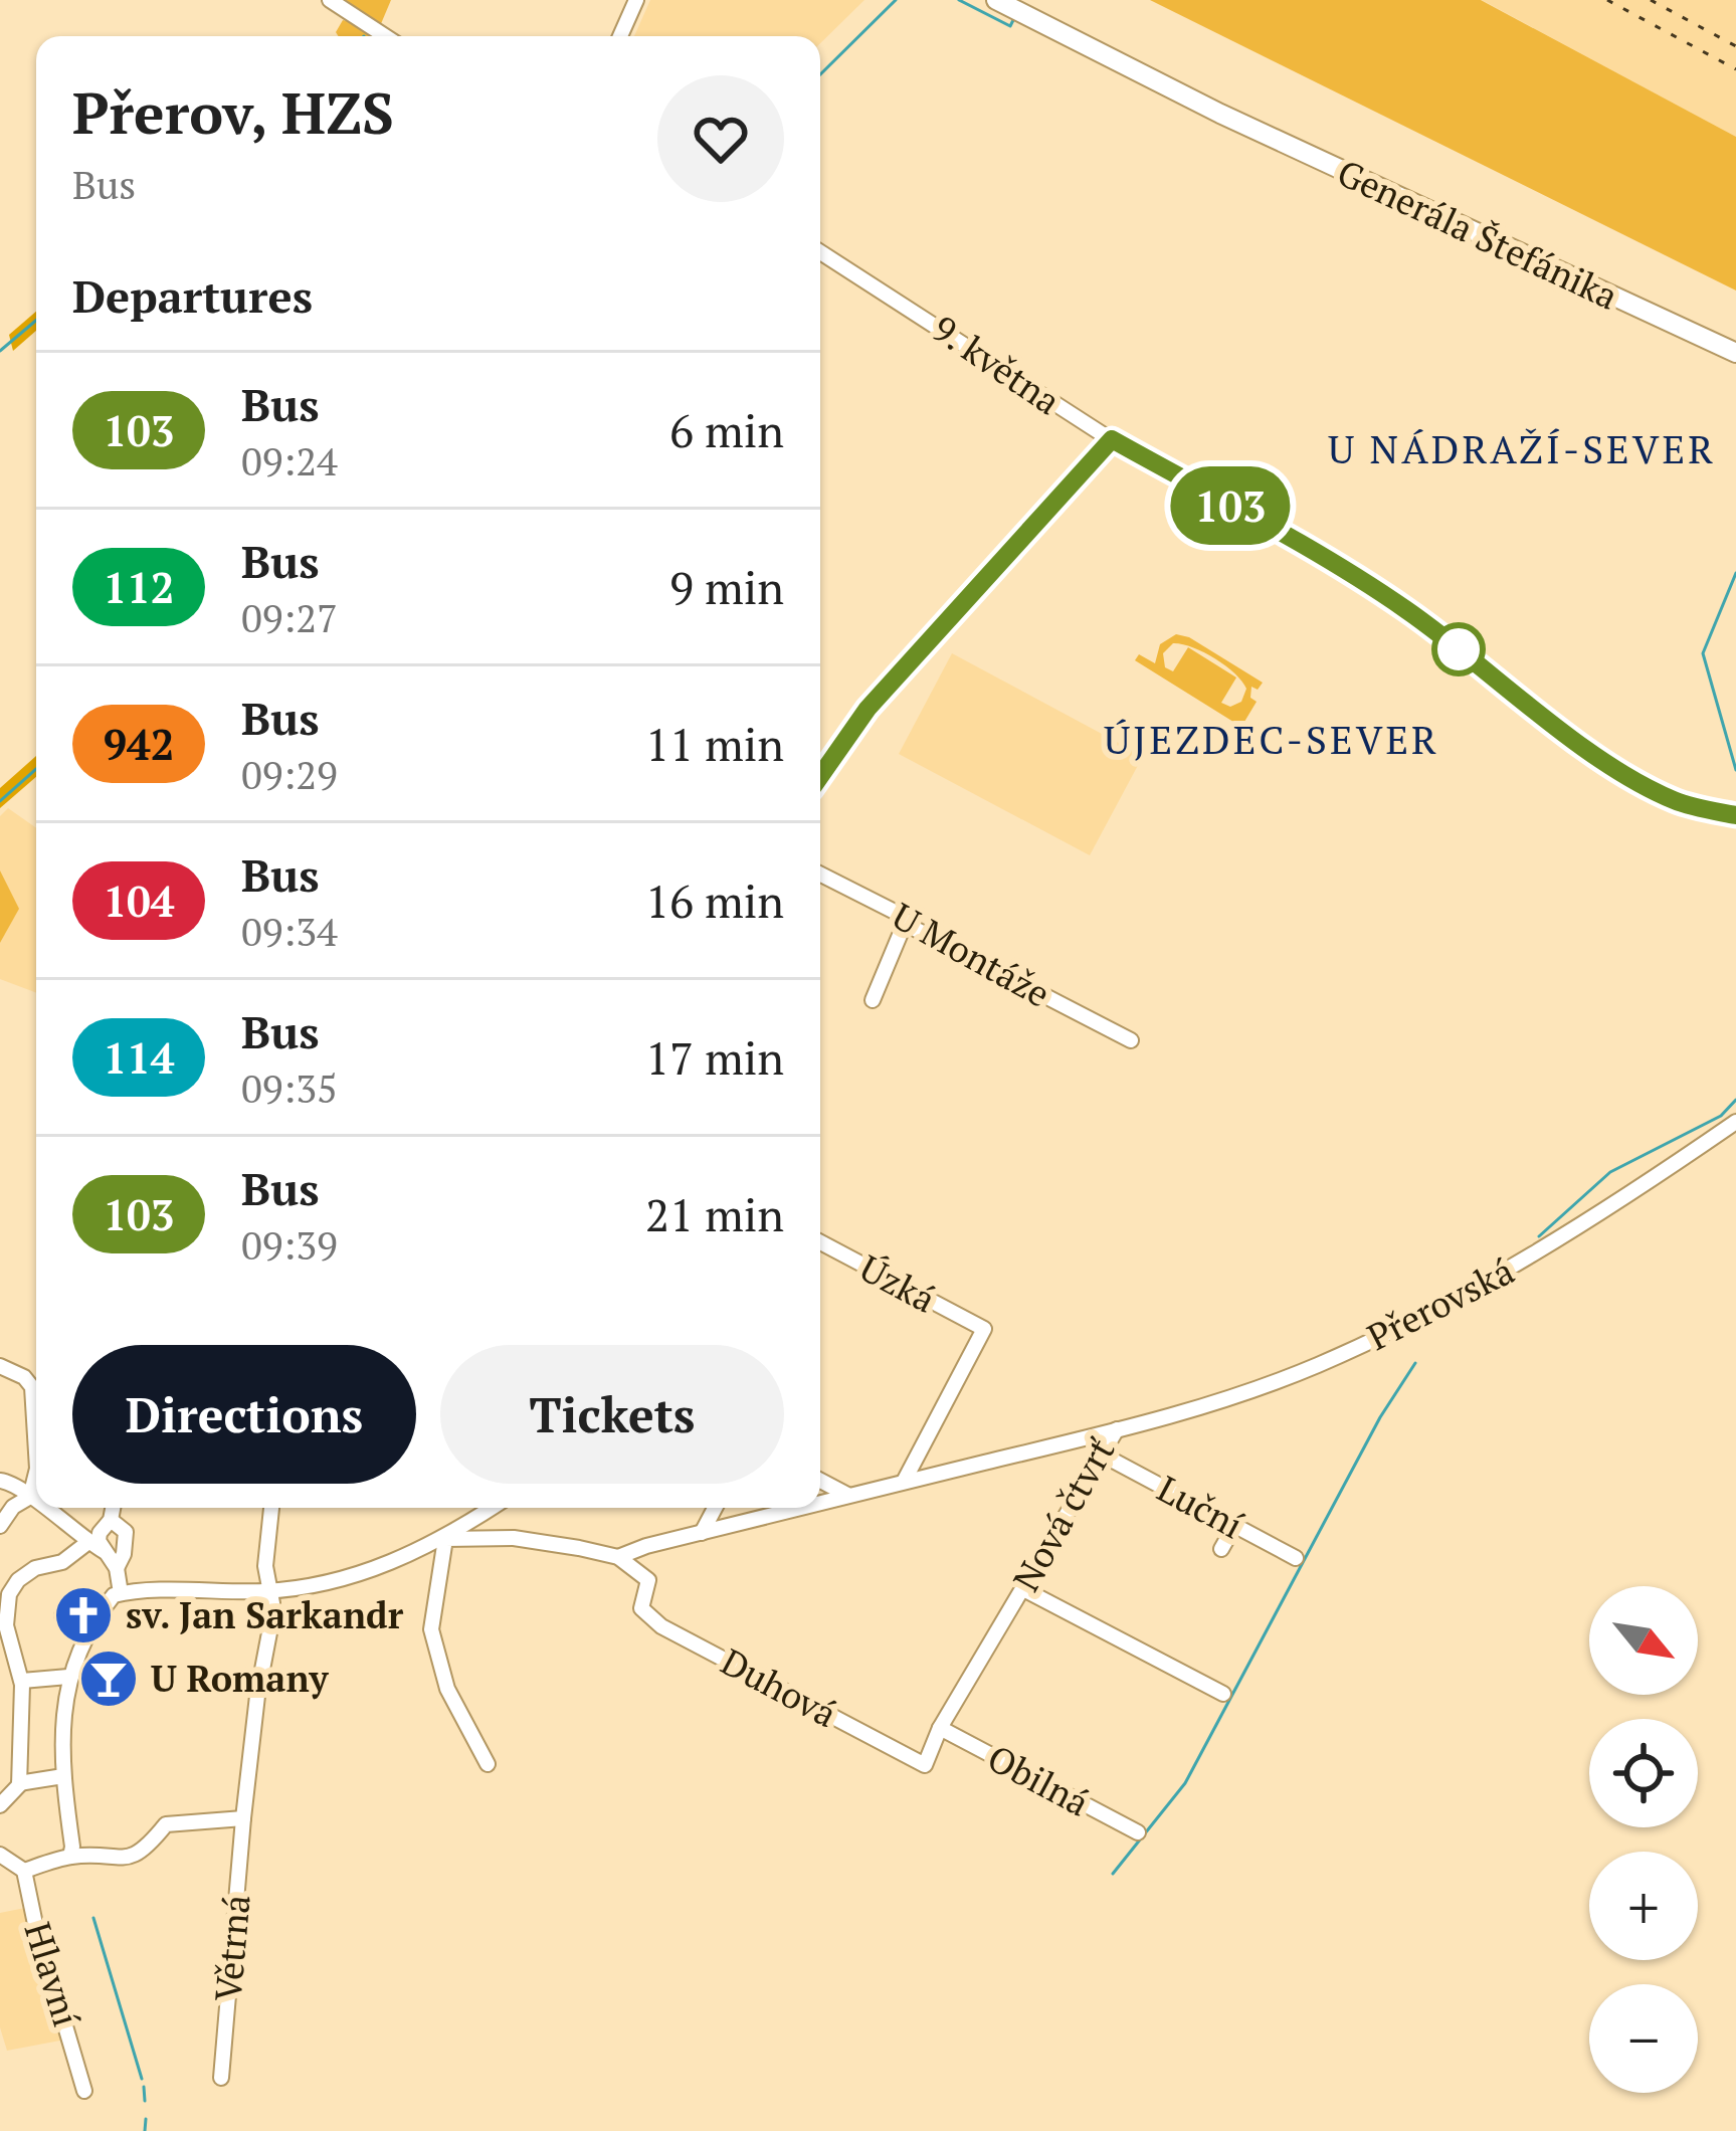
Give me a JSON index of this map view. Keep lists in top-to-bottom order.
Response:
{
  "streets": {
    "main road": ["Generála Štefánika"],
    "street": [
      "9. května",
      "U Montáže",
      "Úzká",
      "Přerovská",
      "Luční",
      "Nová čtvrť",
      "Duhová",
      "Obilná",
      "Větrná",
      "Hlavní"
    ]
  },
  "crossings": [
    ["Úzká", "Nová čtvrť"],
    ["Přerovská", "Nová čtvrť"],
    ["Luční", "Nová čtvrť"],
    ["Nová čtvrť", "Duhová"],
    ["Nová čtvrť", "Obilná"]
  ],
  "districts": ["U NÁDRAŽÍ-SEVER", "ÚJEZDEC-SEVER"],
  "places": {
    "church": ["sv. Jan Sarkandr"],
    "bar": ["U Romany"]
  },
  "lines": ["bus line 103"],
  "north": "bottom right",
  "page": {
    "on_map": "103",
    "heading": [
      ["Přerov, HZS", "Bus"],
      "Departures"
    ],
    "list": [
      {
        "mark": "103",
        "name": "Bus",
        "note": "09:24",
        "value": "6 min"
      },
      {
        "mark": "112",
        "name": "Bus",
        "note": "09:27",
        "value": "9 min"
      },
      {
        "mark": "942",
        "name": "Bus",
        "note": "09:29",
        "value": "11 min"
      },
      {
        "mark": "104",
        "name": "Bus",
        "note": "09:34",
        "value": "16 min"
      },
      {
        "mark": "114",
        "name": "Bus",
        "note": "09:35",
        "value": "17 min"
      },
      {
        "mark": "103",
        "name": "Bus",
        "note": "09:39",
        "value": "21 min"
      }
    ],
    "buttons": ["Directions", "Tickets"],
    "map_buttons": ["+", "−"]
  }
}
